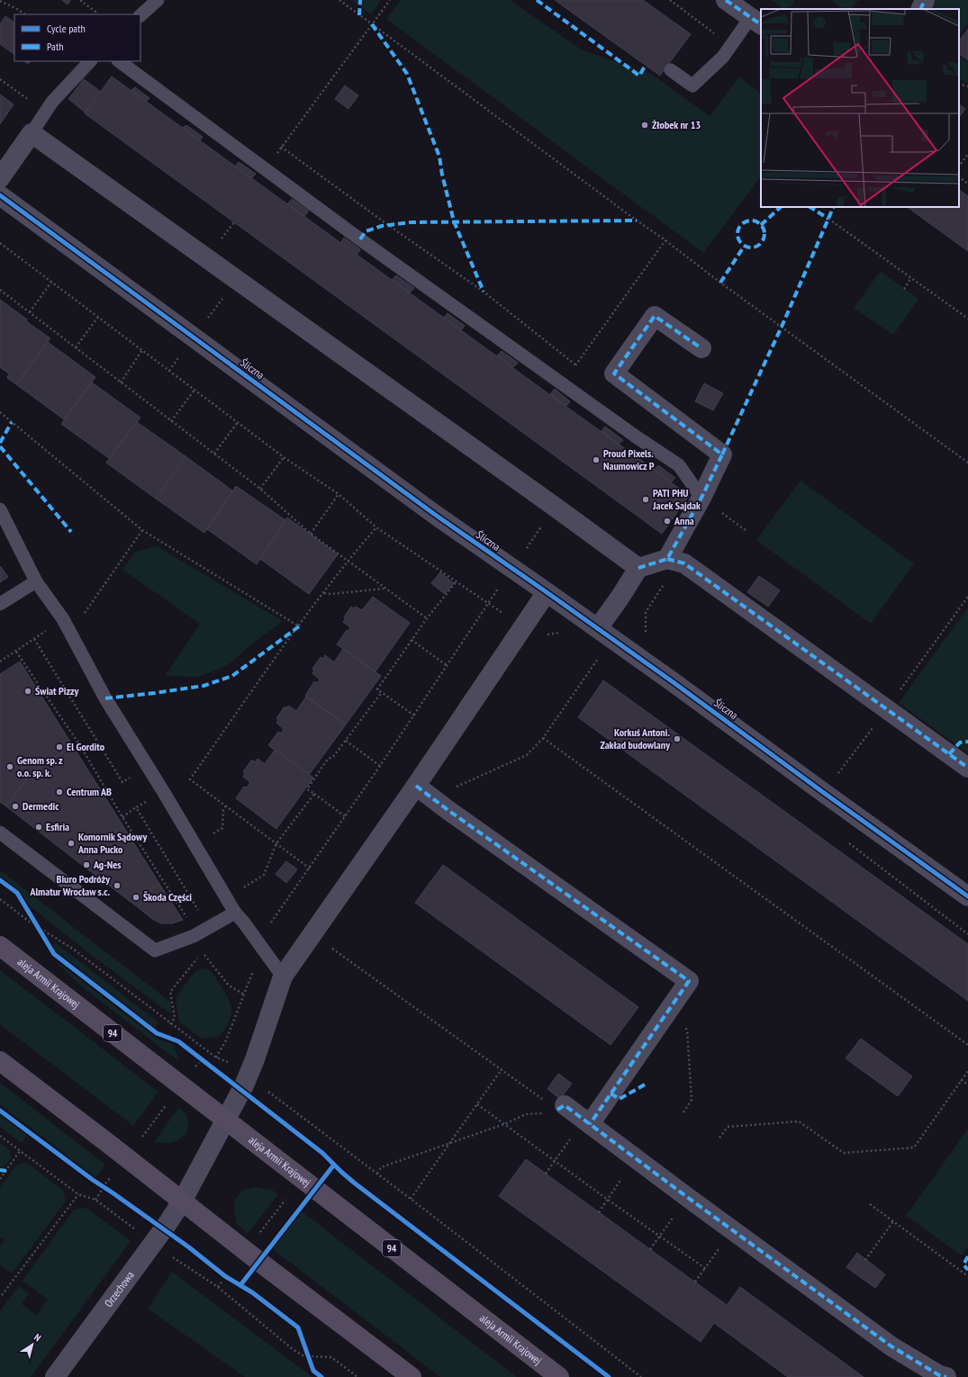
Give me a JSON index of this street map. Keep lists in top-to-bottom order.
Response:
{
  "streets": {
    "main road": ["aleja Armii Krajowej", "94"],
    "street": ["Śliczna", "Orzechowa"]
  },
  "crossings": [
    ["Śliczna", "Orzechowa"],
    ["aleja Armii Krajowej", "Orzechowa"]
  ],
  "places": [
    "Żłobek nr 13",
    "Proud Pixels. Naumowicz P",
    "PATI PHU Jacek Sajdak",
    "Anna",
    "Świat Pizzy",
    "Korkuś Antoni. Zakład budowlany",
    "El Gordito",
    "Genom sp. z o.o. sp. k.",
    "Centrum AB",
    "Dermedic",
    "Esfiria",
    "Komornik Sądowy Anna Pucko",
    "Ag-Nes",
    "Biuro Podróży Almatur Wrocław s.c.",
    "Škoda Części"
  ],
  "legend": ["Cycle path", "Path"],
  "north": "top right"
}
